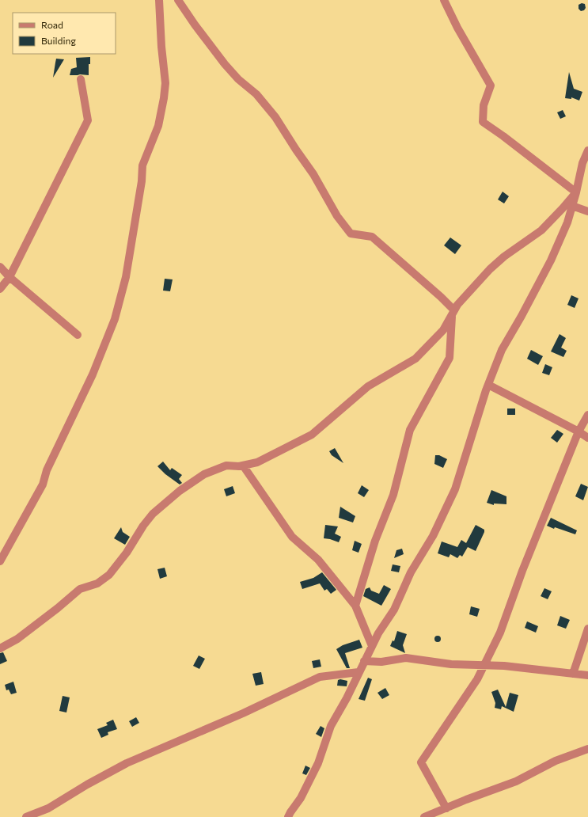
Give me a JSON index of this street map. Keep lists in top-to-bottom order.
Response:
{
  "legend": ["Road", "Building"]
}
